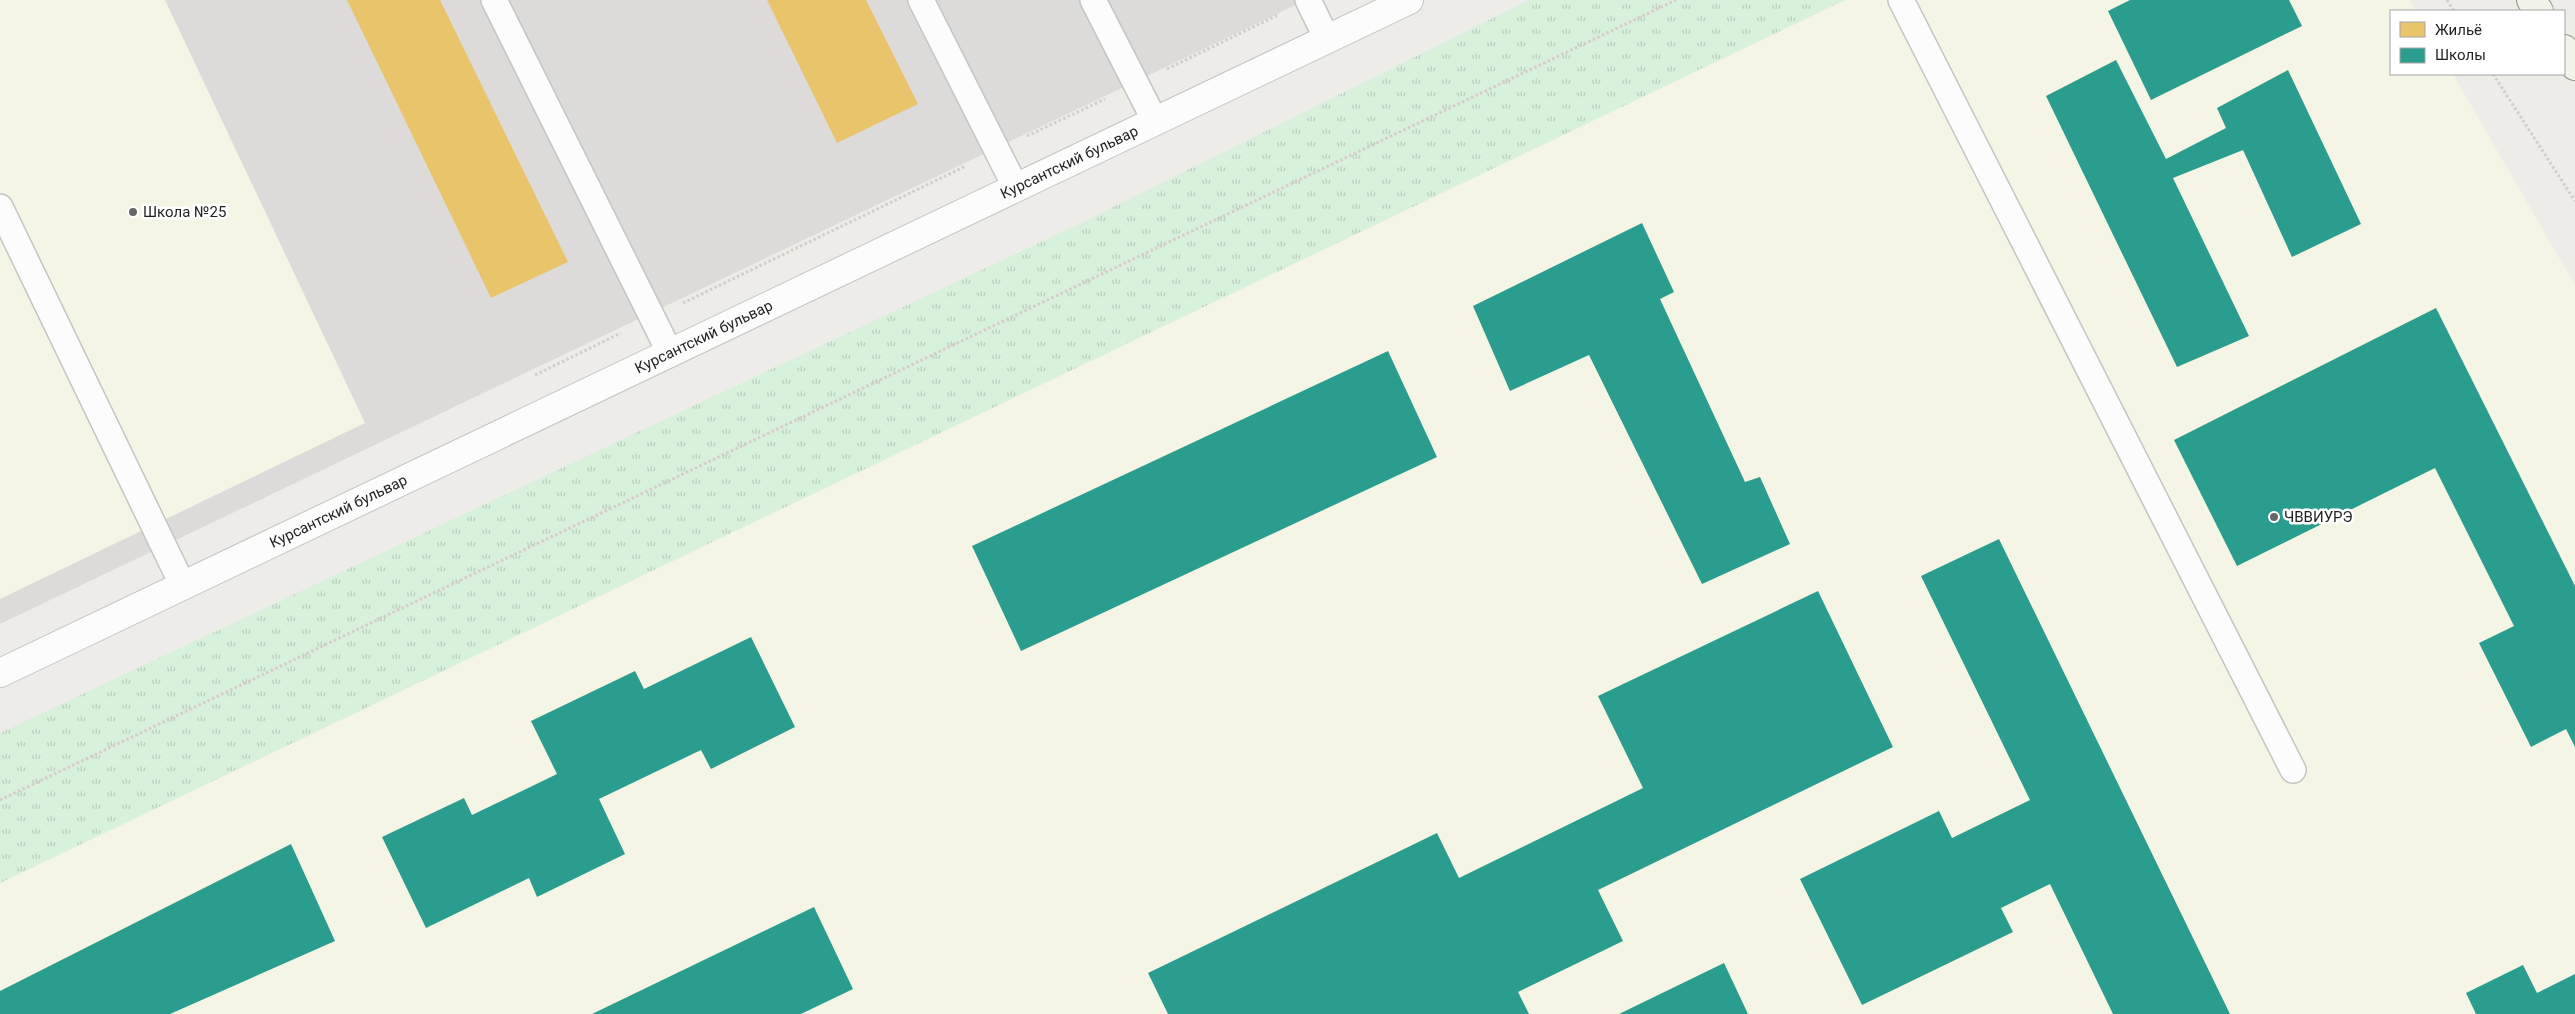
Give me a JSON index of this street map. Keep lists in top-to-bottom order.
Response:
{
  "streets": {
    "street": ["Курсантский бульвар"]
  },
  "places": ["Школа №25", "ЧВВИУРЭ"],
  "legend": ["Жильё", "Школы"]
}
